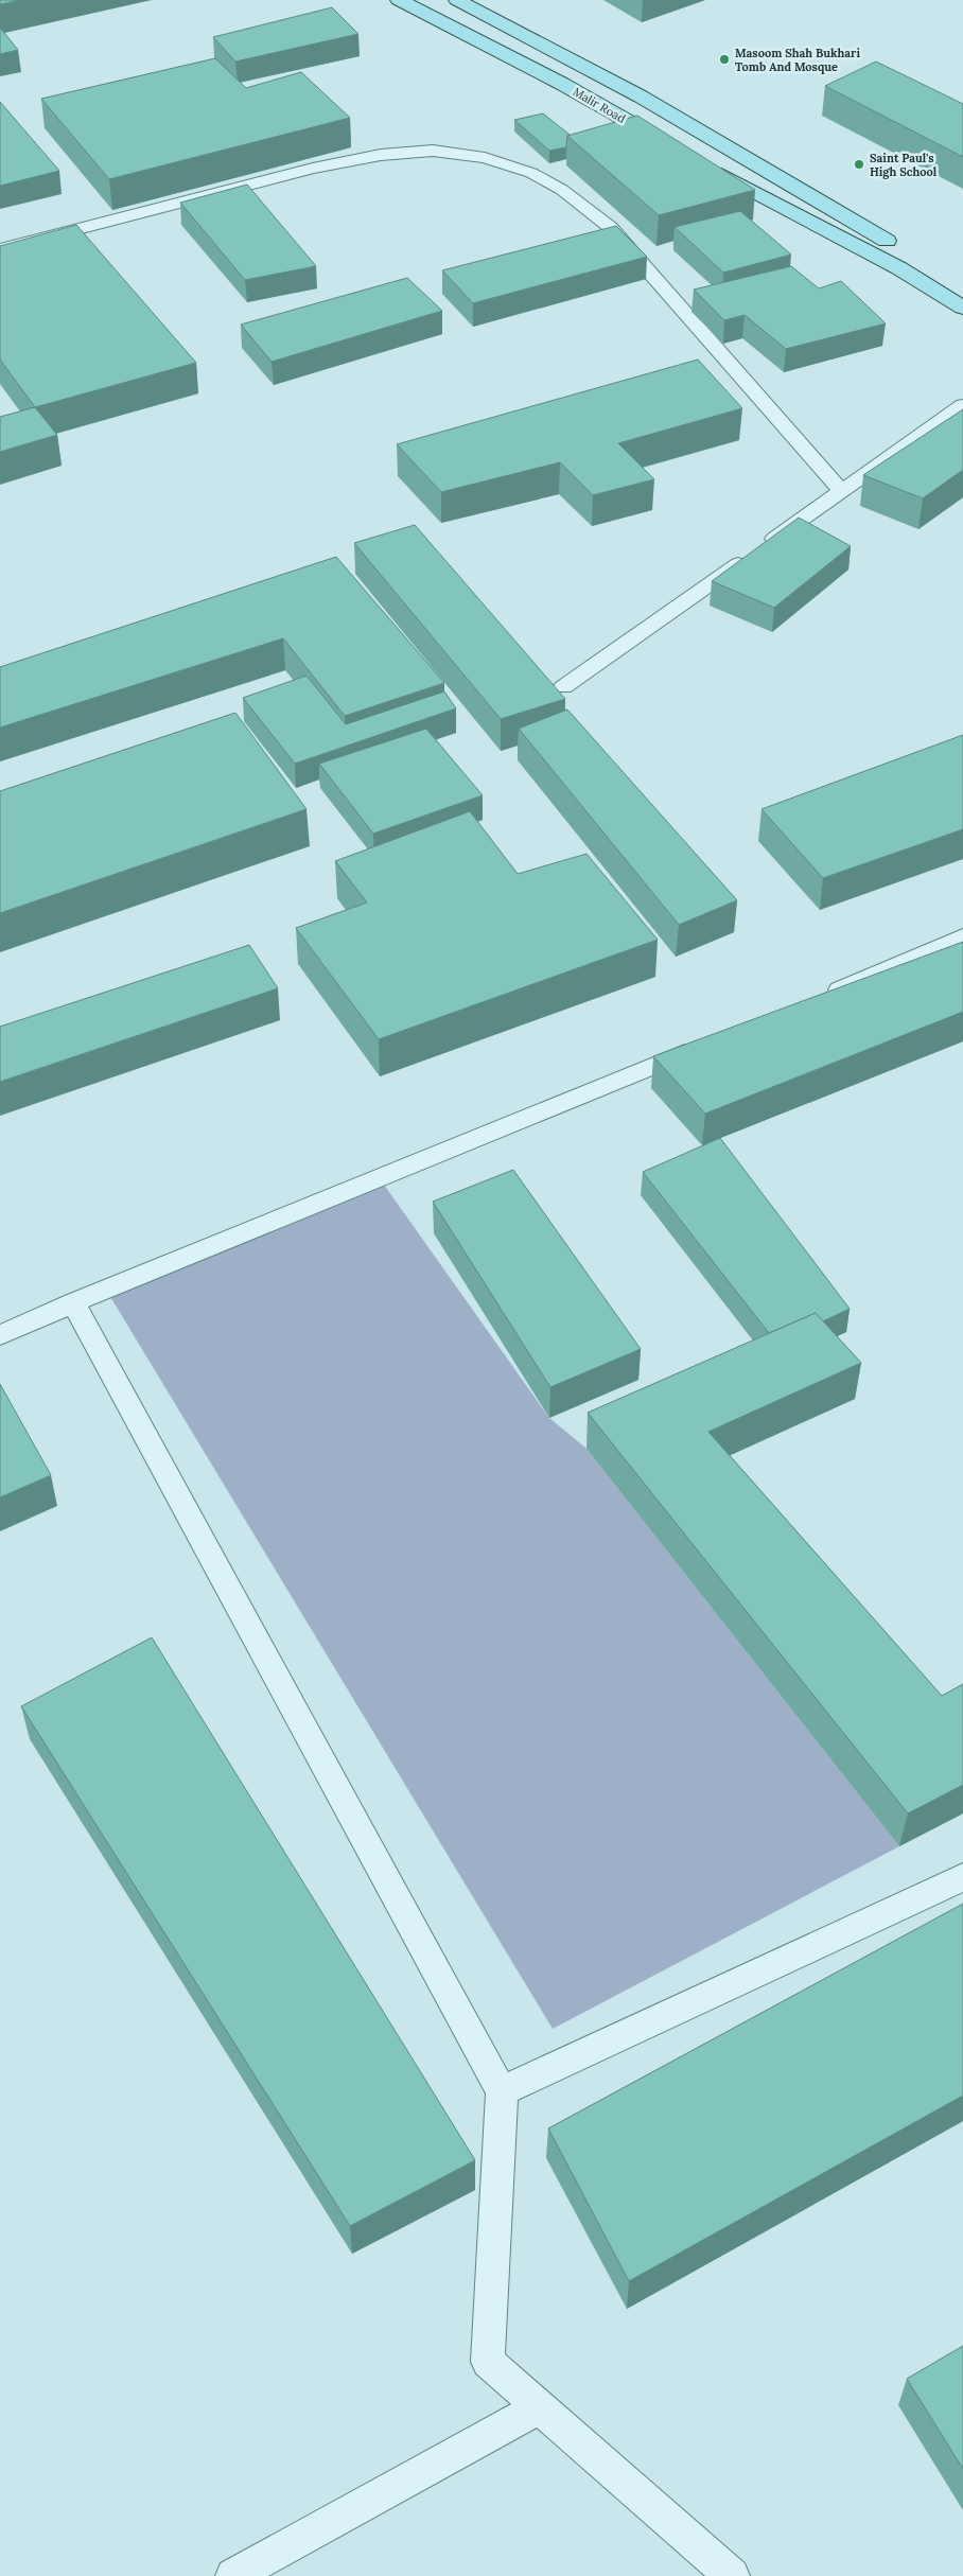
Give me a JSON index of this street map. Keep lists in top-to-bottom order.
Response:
{
  "streets": {
    "main road": ["Malir Road"]
  },
  "places": ["Masoom Shah Bukhari Tomb And Mosque", "Saint Paul's High School"]
}
